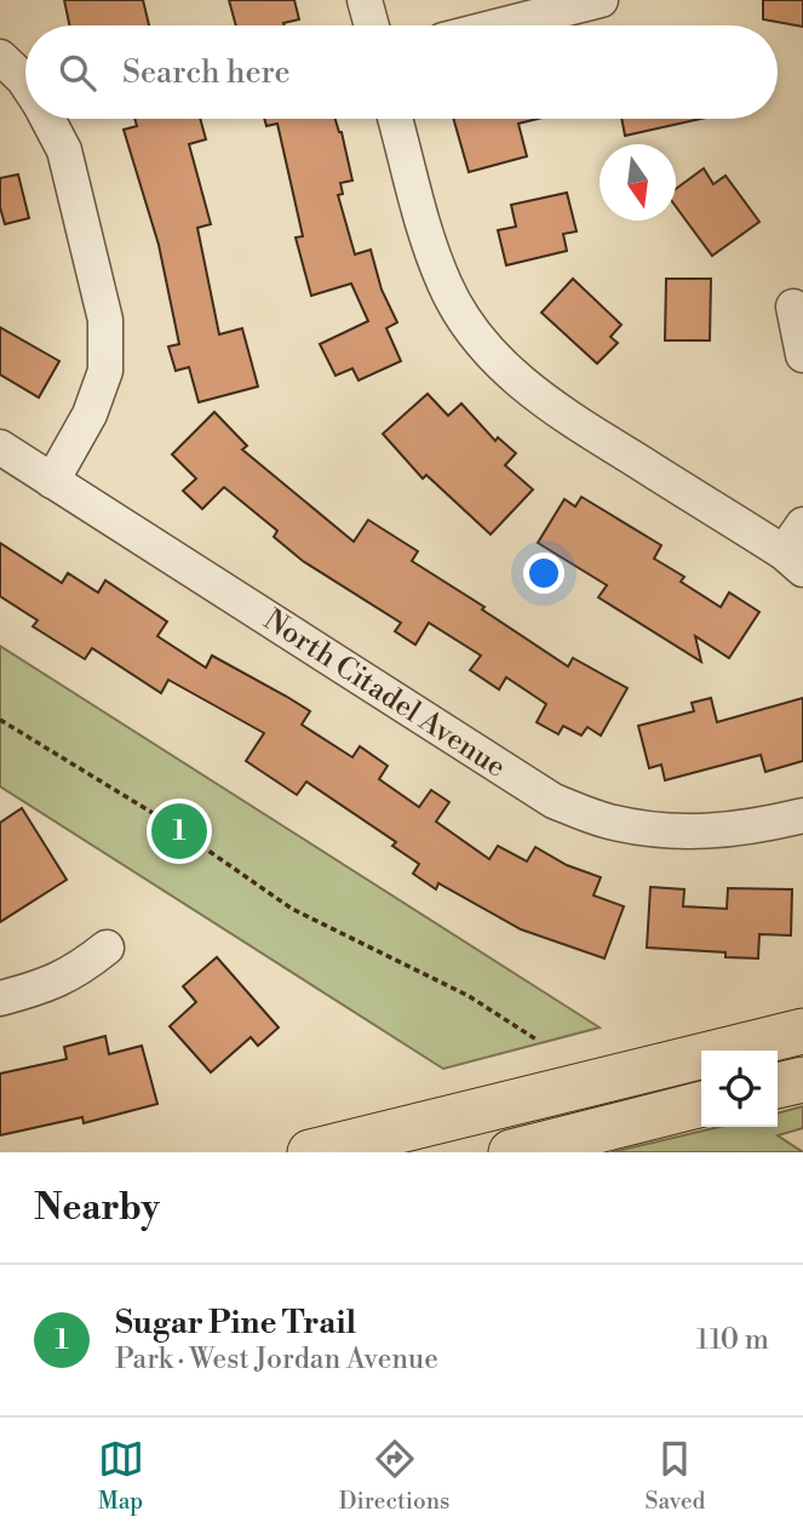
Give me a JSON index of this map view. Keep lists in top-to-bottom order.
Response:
{
  "streets": {
    "street": ["North Citadel Avenue"]
  },
  "north": "bottom",
  "page": {
    "search": "Search here",
    "pins": "1",
    "heading": "Nearby",
    "list": [
      {
        "mark": "1",
        "name": "Sugar Pine Trail",
        "note": "Park · West Jordan Avenue",
        "value": "110 m"
      }
    ],
    "nav": ["Map", "Directions", "Saved"]
  }
}
